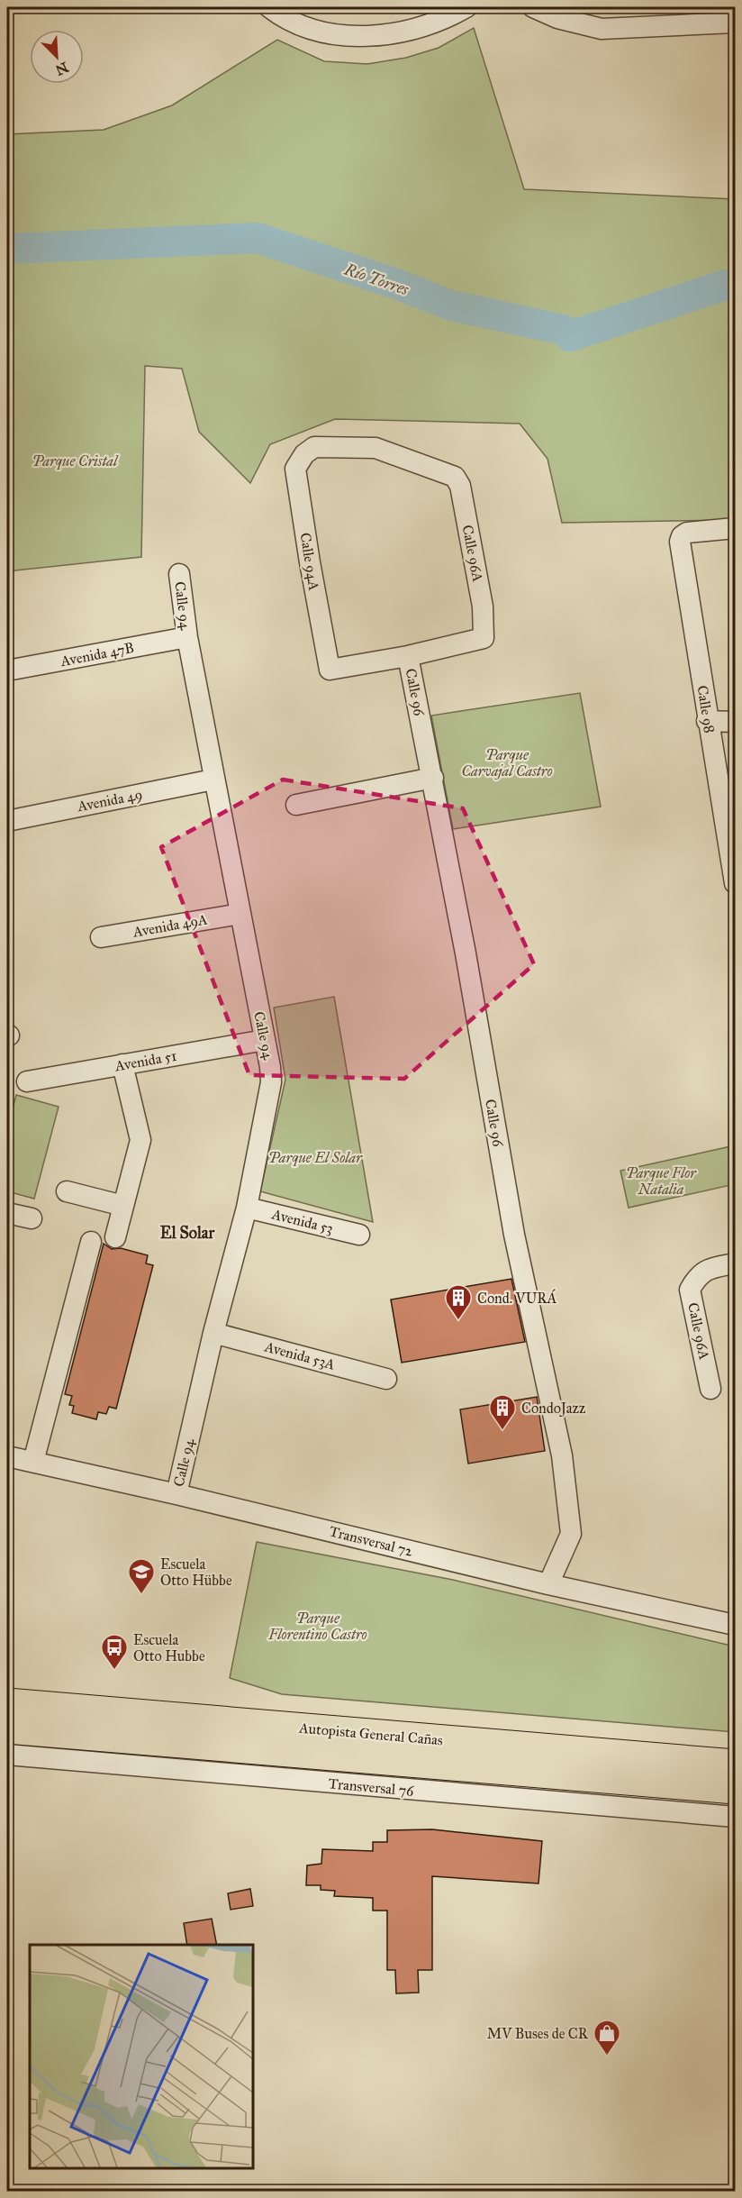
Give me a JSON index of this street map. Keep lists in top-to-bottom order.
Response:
{
  "streets": {
    "highway": ["Autopista General Cañas"],
    "street": [
      "Calle 96A",
      "Calle 94A",
      "Calle 94",
      "Avenida 47B",
      "Calle 96",
      "Calle 98",
      "Avenida 49",
      "Avenida 49A",
      "Avenida 51",
      "Avenida 53",
      "Avenida 53A",
      "Transversal 72",
      "Transversal 76"
    ]
  },
  "crossings": [
    ["Calle 96A", "Calle 94A"],
    ["Calle 96A", "Calle 96"],
    ["Calle 94A", "Calle 96"],
    ["Calle 94", "Avenida 47B"],
    ["Calle 94", "Avenida 49"],
    ["Calle 94", "Avenida 49A"],
    ["Calle 94", "Avenida 51"],
    ["Calle 94", "Avenida 53"],
    ["Calle 94", "Avenida 53A"],
    ["Calle 94", "Transversal 72"],
    ["Calle 96", "Transversal 72"]
  ],
  "districts": ["El Solar"],
  "water": ["Río Torres"],
  "parks": [
    "Parque Cristal",
    "Parque Carvajal Castro",
    "Parque El Solar",
    "Parque Flor Natalia",
    "Parque Florentino Castro"
  ],
  "places": {
    "building": ["Cond. VURÁ", "CondoJazz"],
    "school or university": ["Escuela Otto Hübbe"],
    "bus stop": ["Escuela Otto Hubbe"],
    "shop": ["MV Buses de CR"]
  },
  "north": "bottom right"
}
